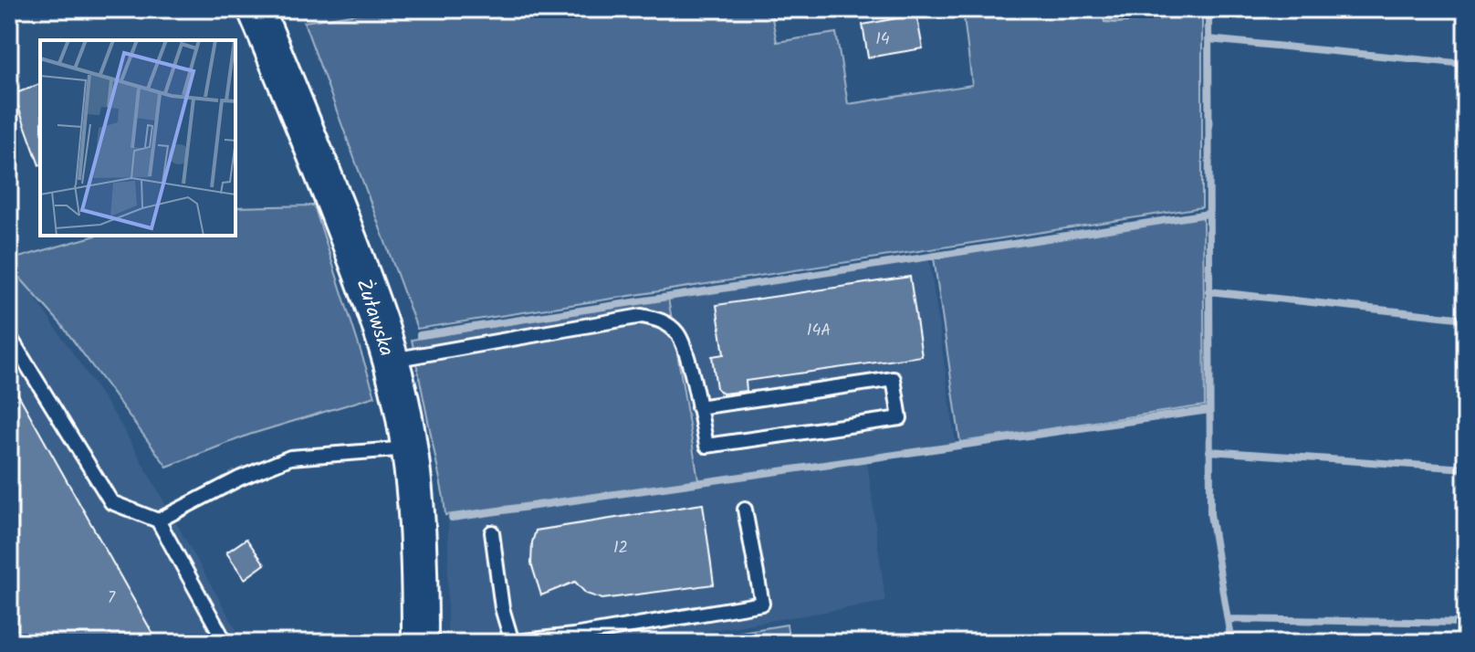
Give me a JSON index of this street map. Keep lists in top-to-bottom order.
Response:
{
  "streets": {
    "street": ["Żuławska"]
  },
  "house_numbers": [
    "14",
    "14A",
    "12",
    "7"
  ]
}
